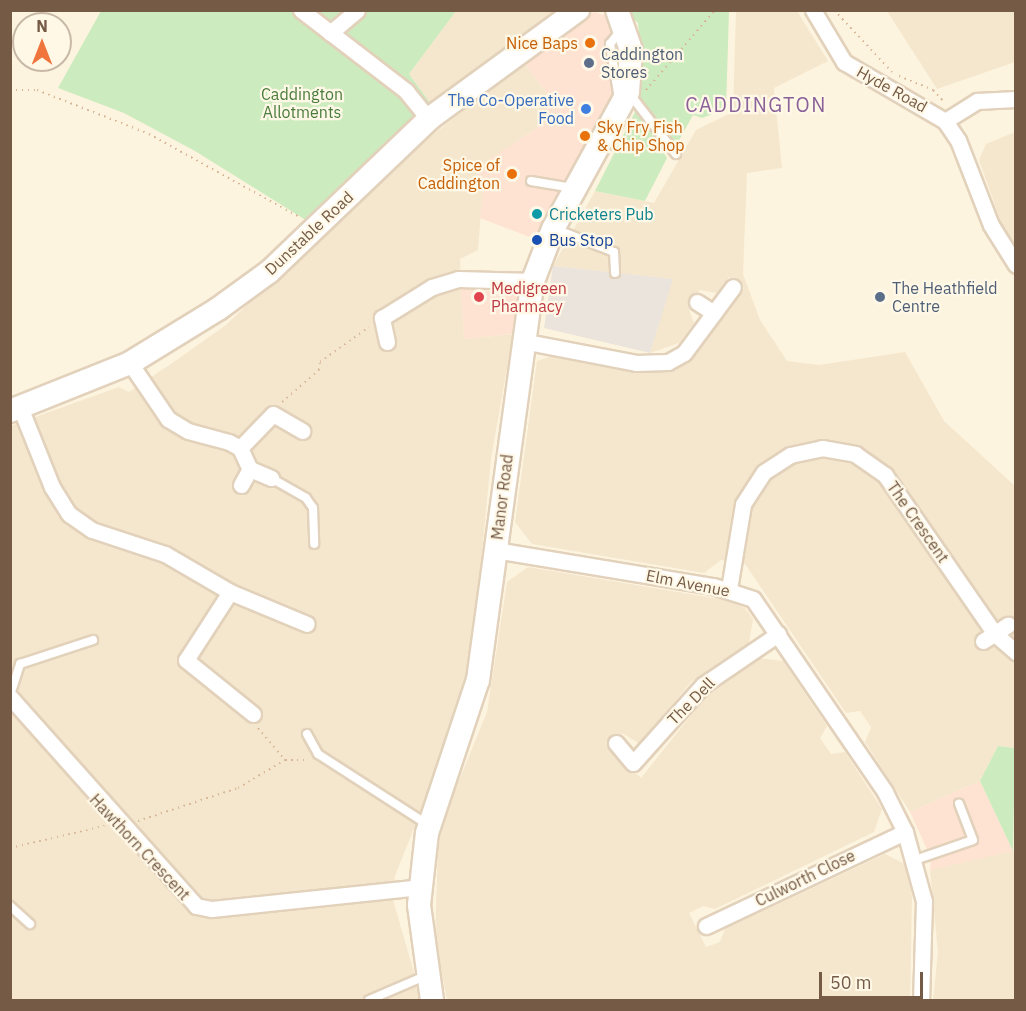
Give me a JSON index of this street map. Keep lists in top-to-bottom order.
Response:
{
  "streets": {
    "street": [
      "Hyde Road",
      "Dunstable Road",
      "Manor Road",
      "The Crescent",
      "Elm Avenue",
      "The Dell",
      "Hawthorn Crescent",
      "Culworth Close"
    ]
  },
  "crossings": [
    ["Manor Road", "Elm Avenue"],
    ["Manor Road", "Hawthorn Crescent"],
    ["The Crescent", "Elm Avenue"],
    ["Elm Avenue", "The Dell"],
    ["Elm Avenue", "Culworth Close"]
  ],
  "districts": ["CADDINGTON"],
  "parks": ["Caddington Allotments"],
  "places": [
    "Nice Baps",
    "Caddington Stores",
    "The Co-Operative Food",
    "Sky Fry Fish & Chip Shop",
    "Spice of Caddington",
    "Cricketers Pub",
    "Bus Stop",
    "Medigreen Pharmacy",
    "The Heathfield Centre"
  ],
  "scale_bar": "50 m",
  "north": "top"
}
